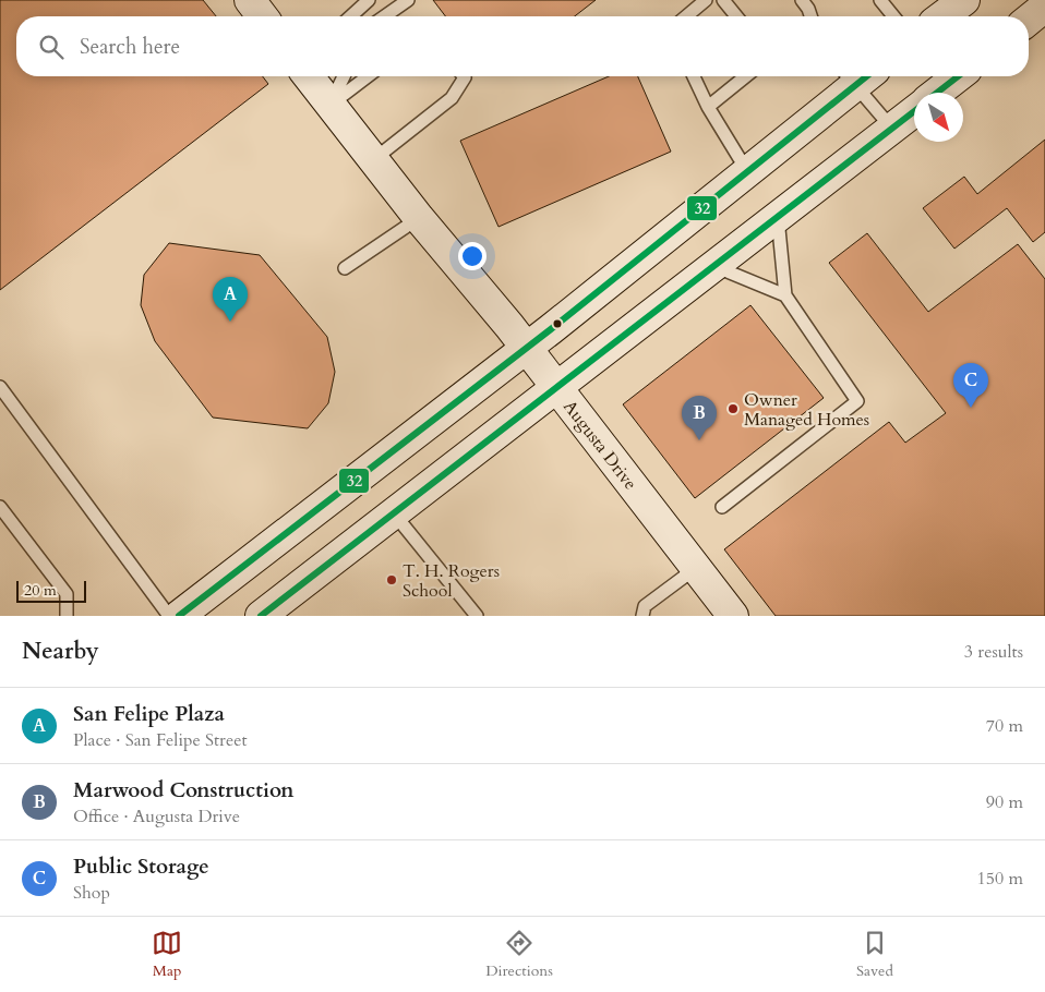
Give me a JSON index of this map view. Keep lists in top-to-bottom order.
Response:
{
  "streets": {
    "main road": ["Augusta Drive"]
  },
  "places": ["Owner Managed Homes", "T. H. Rogers School"],
  "lines": ["transit line 32"],
  "scale_bar": "20 m",
  "north": "bottom right",
  "page": {
    "search": "Search here",
    "pins": ["A", "C", "B"],
    "scale": "20 m",
    "heading": ["Nearby", "3 results"],
    "list": [
      {
        "mark": "A",
        "name": "San Felipe Plaza",
        "note": "Place · San Felipe Street",
        "value": "70 m"
      },
      {
        "mark": "B",
        "name": "Marwood Construction",
        "note": "Office · Augusta Drive",
        "value": "90 m"
      },
      {
        "mark": "C",
        "name": "Public Storage",
        "note": "Shop",
        "value": "150 m"
      }
    ],
    "nav": ["Map", "Directions", "Saved"]
  }
}
